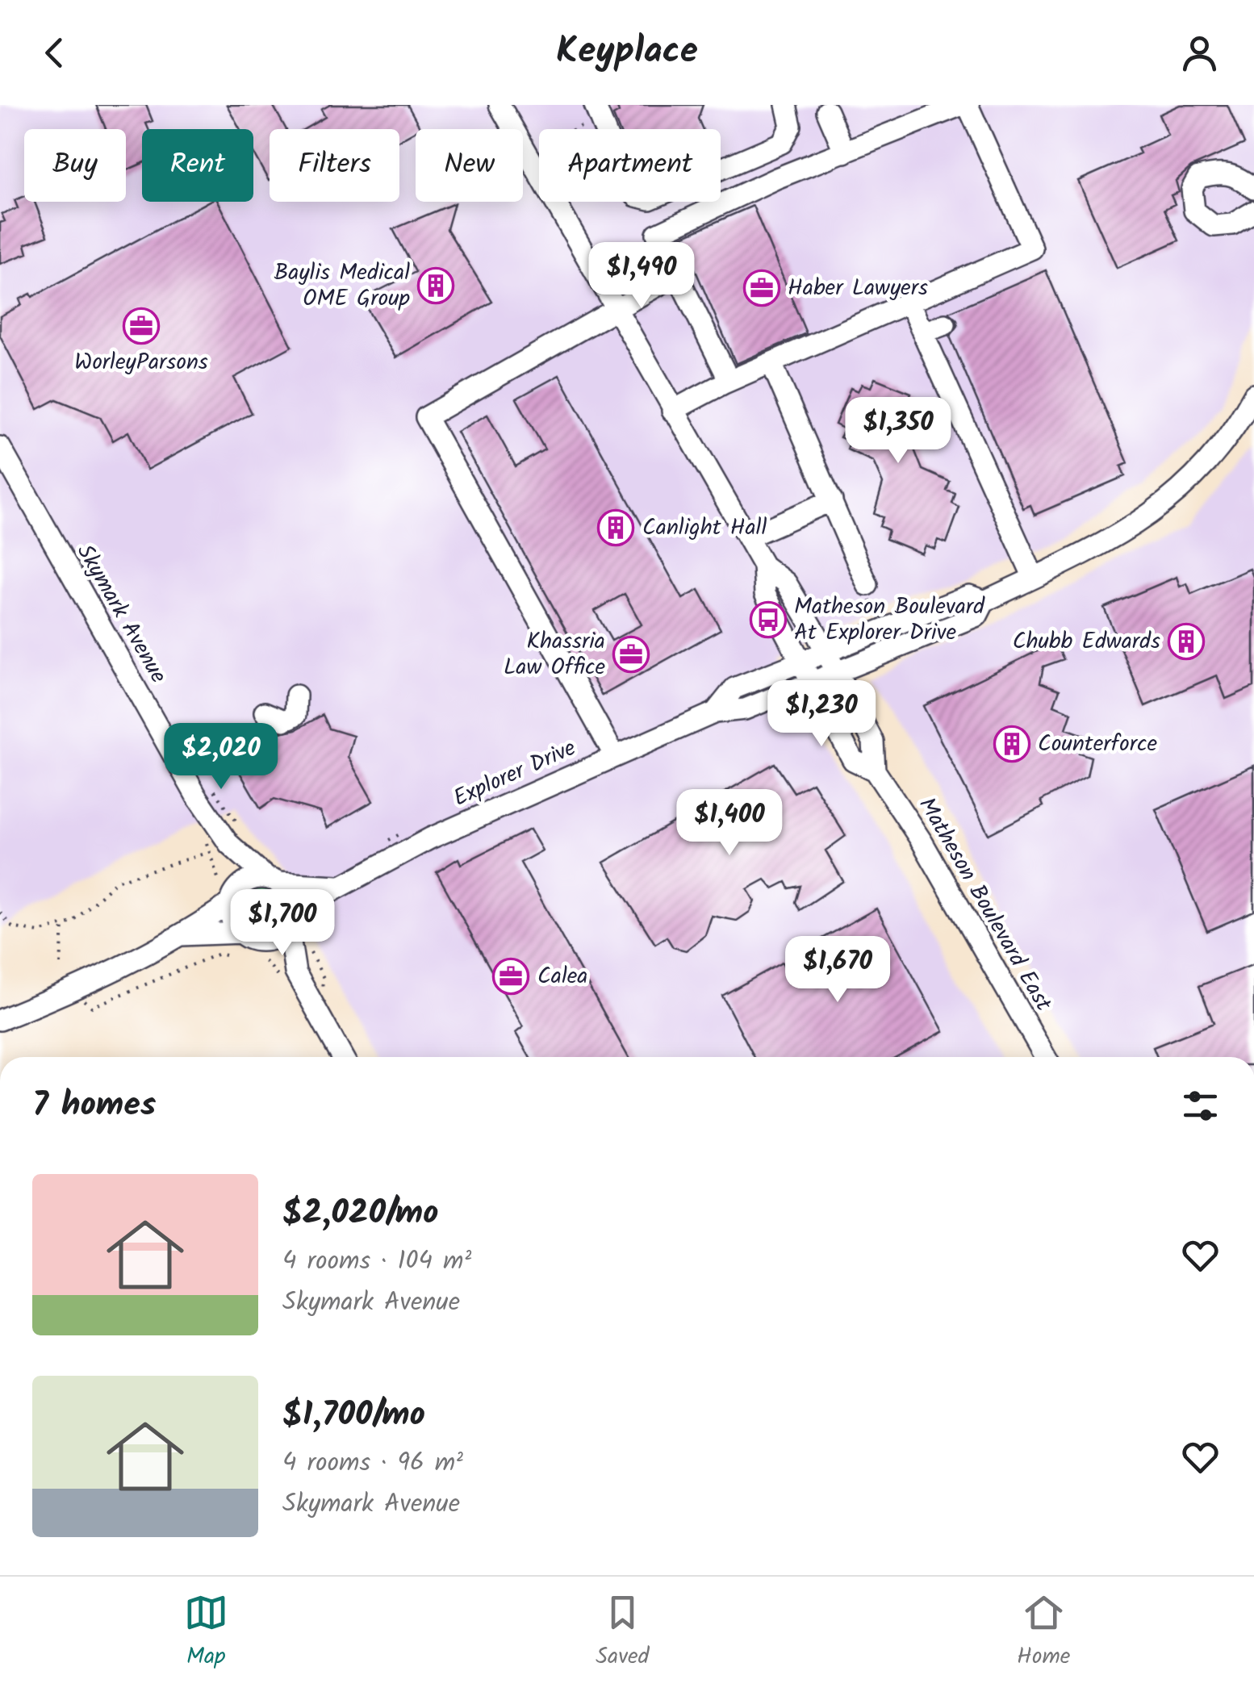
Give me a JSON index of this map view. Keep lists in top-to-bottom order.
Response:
{
  "streets": {
    "street": ["Skymark Avenue", "Explorer Drive", "Matheson Boulevard East"]
  },
  "crossings": [
    ["Skymark Avenue", "Explorer Drive"],
    ["Explorer Drive", "Matheson Boulevard East"]
  ],
  "places": {
    "building": [
      "Baylis Medical OME Group",
      "Canlight Hall",
      "Chubb Edwards",
      "Counterforce"
    ],
    "office": [
      "Haber Lawyers",
      "WorleyParsons",
      "Khassria Law Office",
      "Calea"
    ],
    "bus stop": ["Matheson Boulevard At Explorer Drive"]
  },
  "page": {
    "header": "Keyplace",
    "chip": [
      "Buy",
      "Rent",
      "Filters",
      "New",
      "Apartment"
    ],
    "price": [
      "$1,490",
      "$1,350",
      "$1,230",
      "$2,020",
      "$1,400",
      "$1,700",
      "$1,670"
    ],
    "heading": "7 homes",
    "list": [
      {
        "name": "$2,020/mo",
        "note": "4 rooms · 104 m² · Skymark Avenue"
      },
      {
        "name": "$1,700/mo",
        "note": "4 rooms · 96 m² · Skymark Avenue"
      }
    ],
    "tabs": ["Map", "Saved", "Home"]
  }
}
